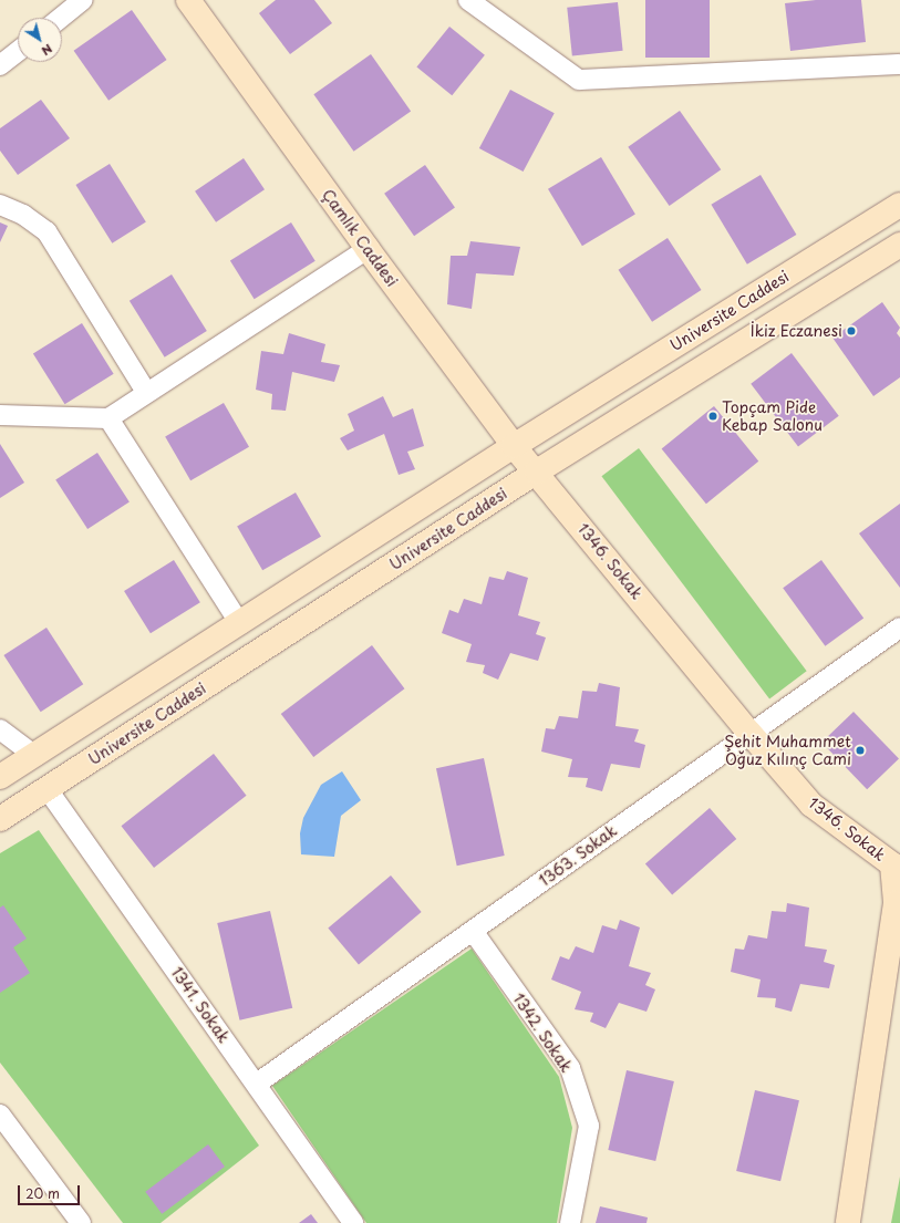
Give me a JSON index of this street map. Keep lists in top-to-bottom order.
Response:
{
  "streets": {
    "street": [
      "Çamlık Caddesi",
      "Universite Caddesi",
      "1346. Sokak",
      "1363. Sokak",
      "1341. Sokak",
      "1342. Sokak"
    ]
  },
  "crossings": [
    ["Çamlık Caddesi", "Universite Caddesi"],
    ["Çamlık Caddesi", "1346. Sokak"],
    ["Universite Caddesi", "1346. Sokak"],
    ["Universite Caddesi", "1341. Sokak"],
    ["1346. Sokak", "1363. Sokak"],
    ["1363. Sokak", "1341. Sokak"],
    ["1363. Sokak", "1342. Sokak"]
  ],
  "places": ["İkiz Eczanesi", "Topçam Pide Kebap Salonu", "Şehit Muhammet Oğuz Kılınç Cami"],
  "scale_bar": "20 m",
  "north": "bottom right"
}
